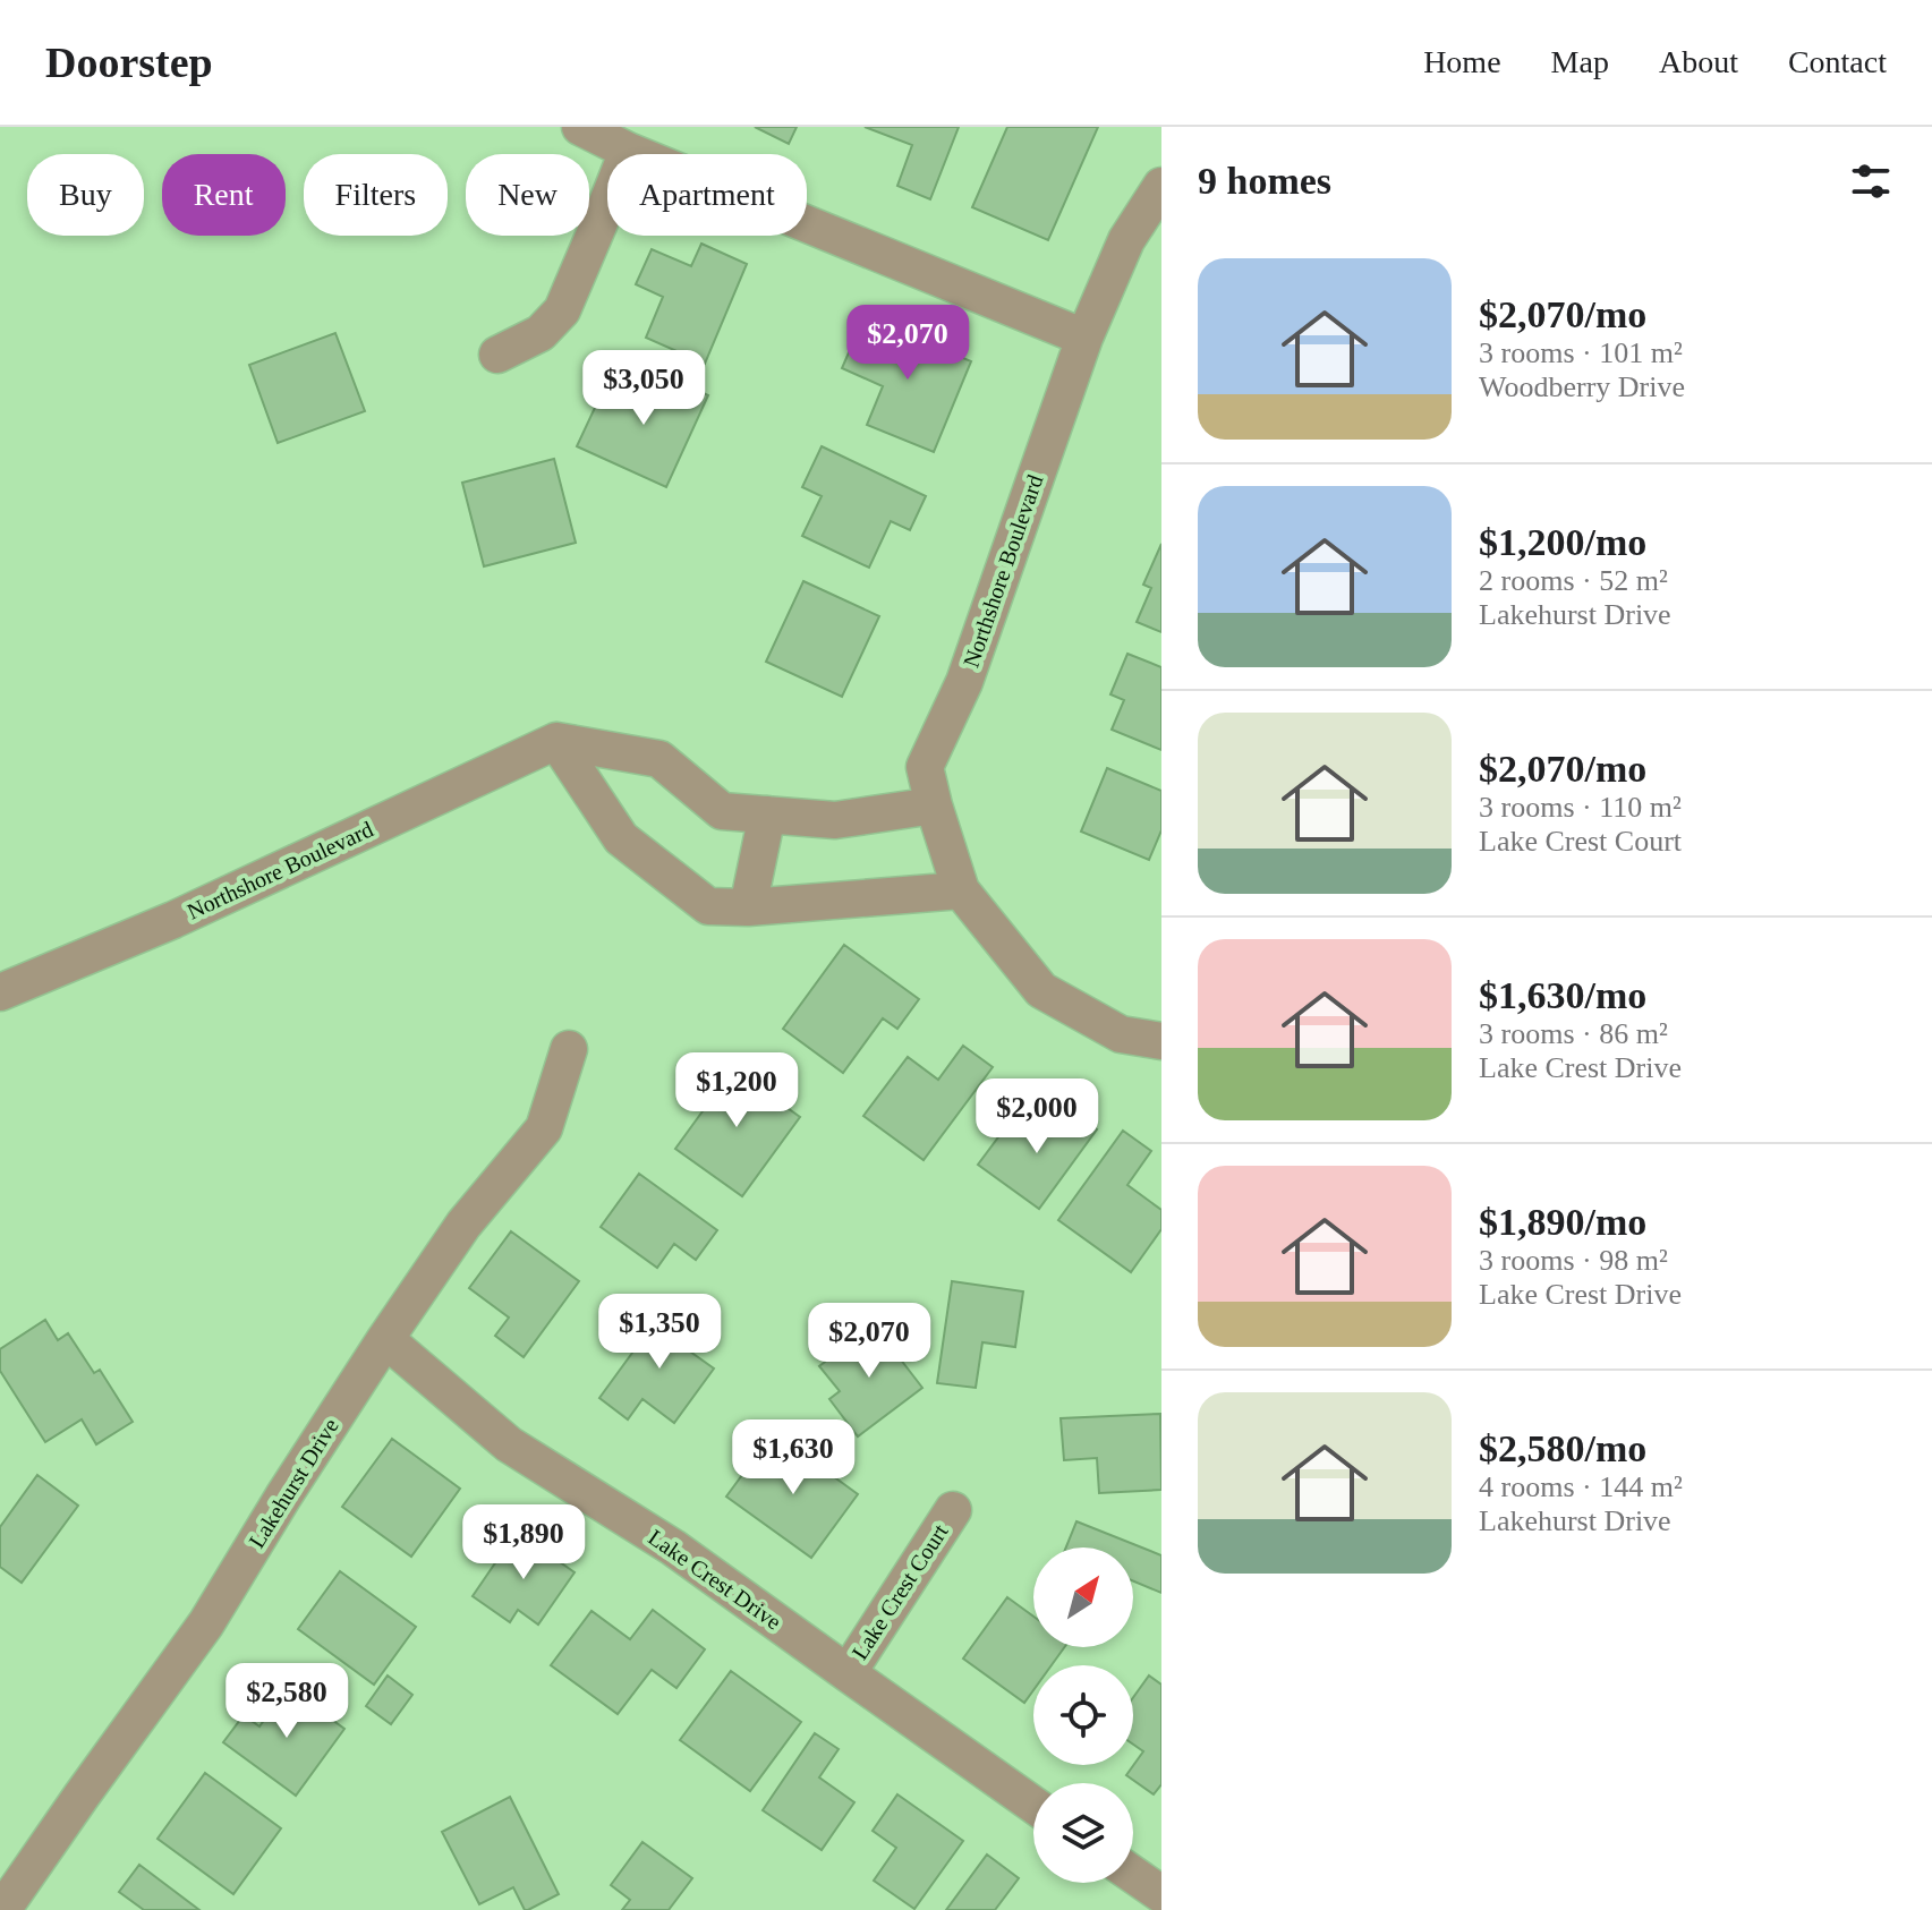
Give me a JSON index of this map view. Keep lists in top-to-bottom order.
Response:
{
  "streets": {
    "street": [
      "Northshore Boulevard",
      "Lakehurst Drive",
      "Lake Crest Drive",
      "Lake Crest Court"
    ]
  },
  "crossings": [
    ["Lakehurst Drive", "Lake Crest Drive"],
    ["Lake Crest Drive", "Lake Crest Court"]
  ],
  "north": "top right",
  "page": {
    "header": "Doorstep",
    "nav": [
      "Home",
      "Map",
      "About",
      "Contact"
    ],
    "heading": "9 homes",
    "chip": [
      "Buy",
      "Rent",
      "Filters",
      "New",
      "Apartment"
    ],
    "list": [
      {
        "name": "$2,070/mo",
        "note": "3 rooms · 101 m² · Woodberry Drive"
      },
      {
        "name": "$1,200/mo",
        "note": "2 rooms · 52 m² · Lakehurst Drive"
      },
      {
        "name": "$2,070/mo",
        "note": "3 rooms · 110 m² · Lake Crest Court"
      },
      {
        "name": "$1,630/mo",
        "note": "3 rooms · 86 m² · Lake Crest Drive"
      },
      {
        "name": "$1,890/mo",
        "note": "3 rooms · 98 m² · Lake Crest Drive"
      },
      {
        "name": "$2,580/mo",
        "note": "4 rooms · 144 m² · Lakehurst Drive"
      }
    ],
    "price": [
      "$2,070",
      "$3,050",
      "$1,200",
      "$2,000",
      "$1,350",
      "$2,070",
      "$1,630",
      "$1,890",
      "$2,580"
    ]
  }
}
